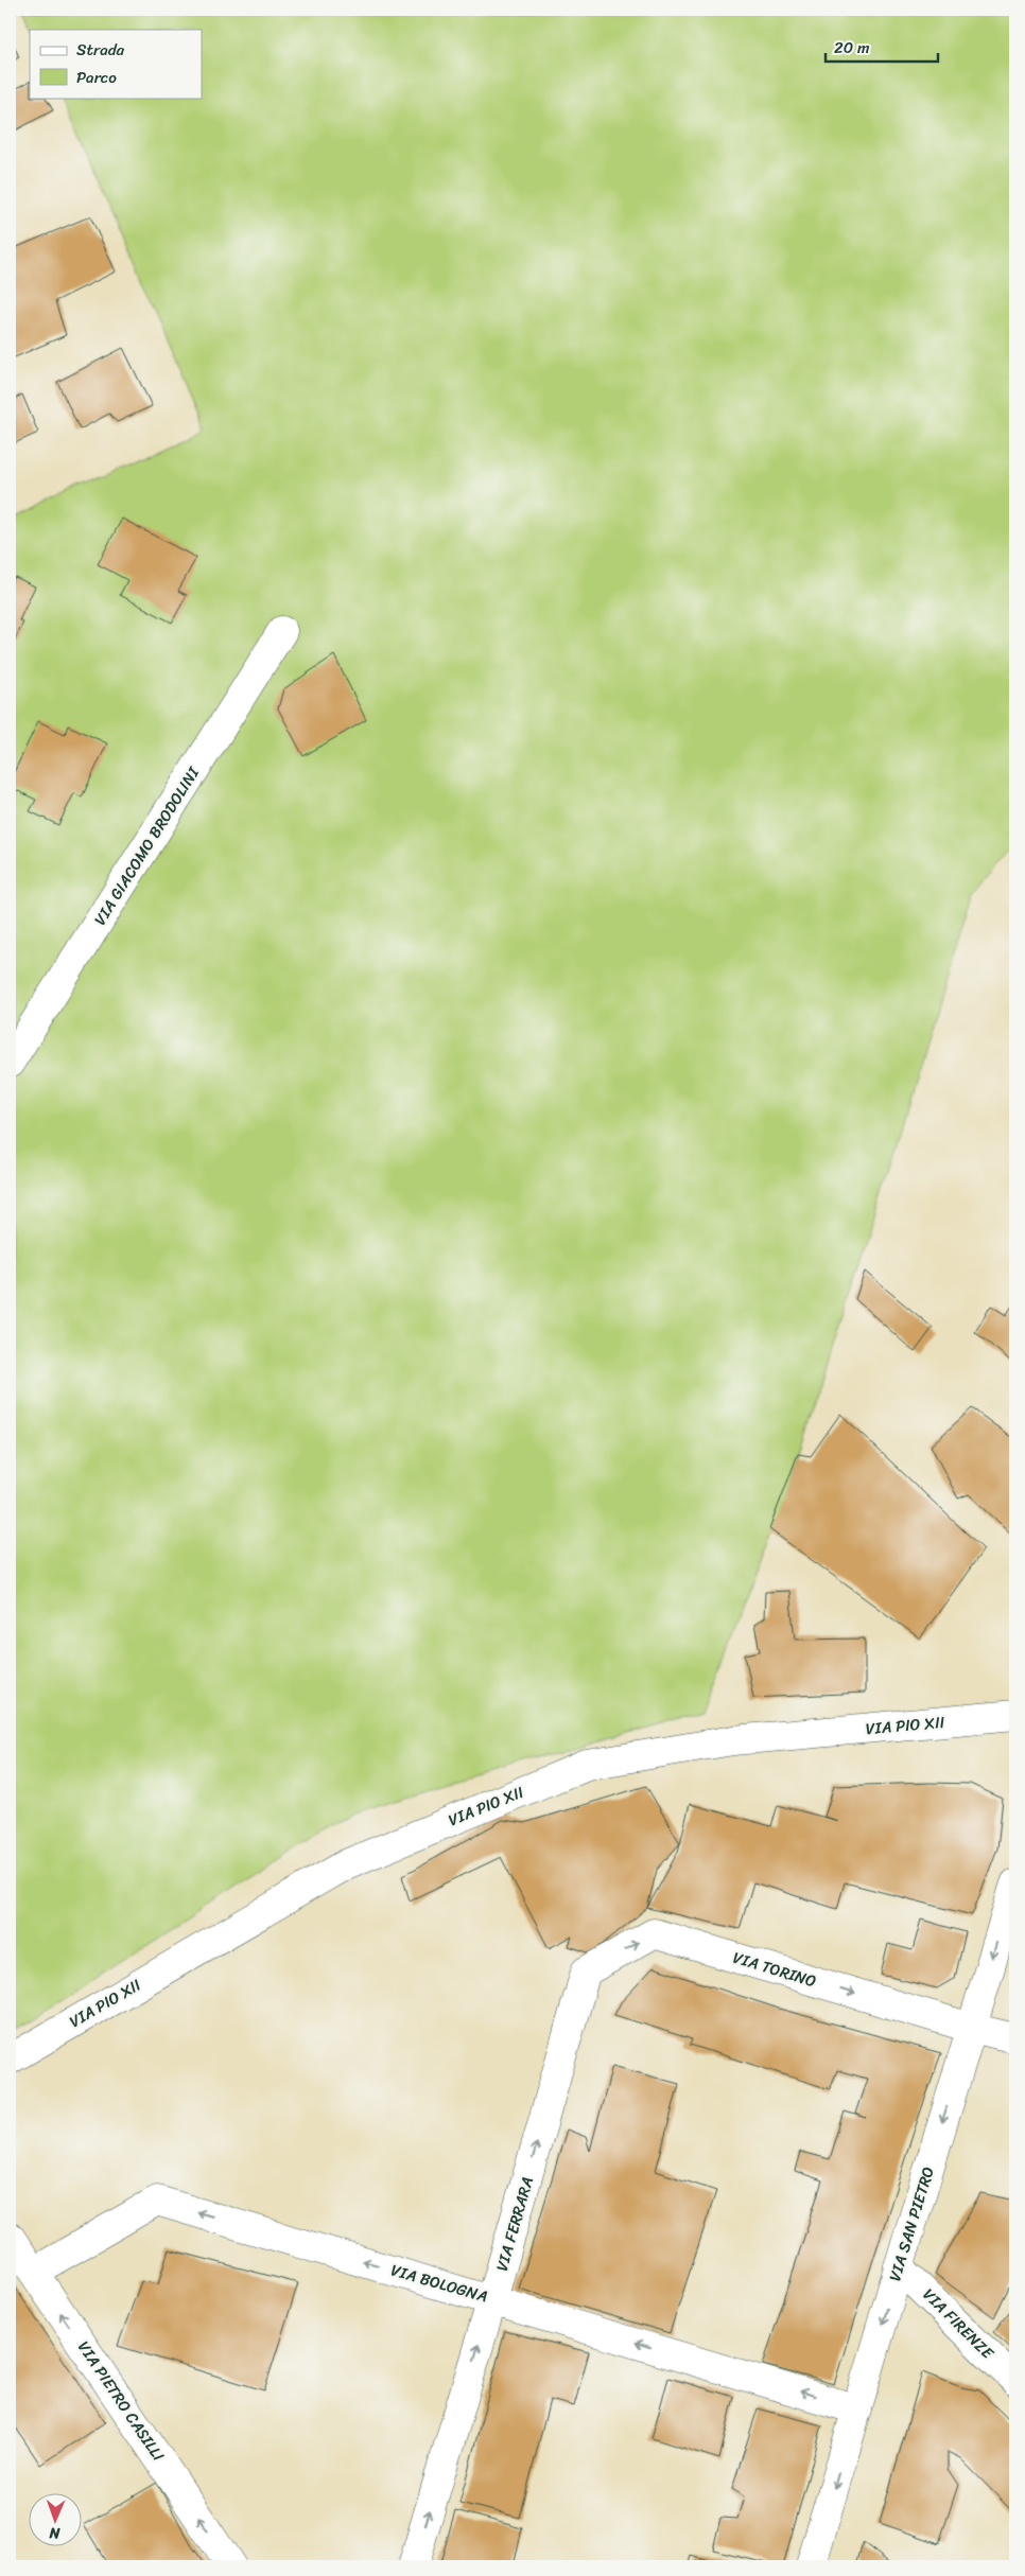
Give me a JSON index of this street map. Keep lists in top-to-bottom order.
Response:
{
  "streets": {
    "street": [
      "VIA GIACOMO BRODOLINI",
      "VIA PIO XII",
      "VIA TORINO",
      "VIA FERRARA",
      "VIA SAN PIETRO",
      "VIA BOLOGNA",
      "VIA FIRENZE",
      "VIA PIETRO CASILLI"
    ]
  },
  "crossings": [
    ["VIA TORINO", "VIA FERRARA"],
    ["VIA TORINO", "VIA SAN PIETRO"],
    ["VIA FERRARA", "VIA BOLOGNA"],
    ["VIA SAN PIETRO", "VIA BOLOGNA"],
    ["VIA SAN PIETRO", "VIA FIRENZE"],
    ["VIA BOLOGNA", "VIA PIETRO CASILLI"]
  ],
  "one_way": [
    "VIA TORINO",
    "VIA FERRARA",
    "VIA SAN PIETRO",
    "VIA BOLOGNA",
    "VIA PIETRO CASILLI"
  ],
  "legend": ["Strada", "Parco"],
  "scale_bar": "20 m",
  "north": "bottom"
}
